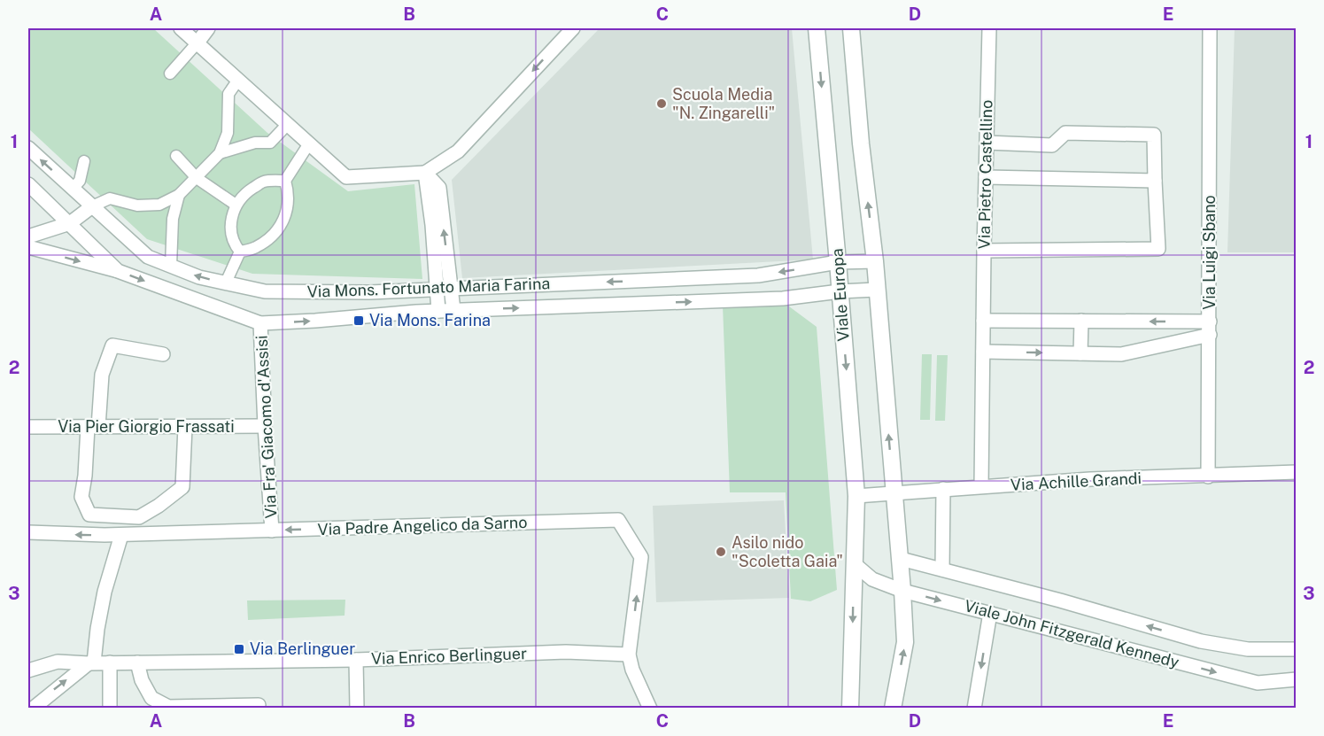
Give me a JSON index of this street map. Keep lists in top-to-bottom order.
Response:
{
  "streets": {
    "street": [
      "Via Pietro Castellino",
      "Via Luigi Sbano",
      "Via Mons. Fortunato Maria Farina",
      "Viale Europa",
      "Via Pier Giorgio Frassati",
      "Via Fra' Giacomo d'Assisi",
      "Via Achille Grandi",
      "Via Padre Angelico da Sarno",
      "Viale John Fitzgerald Kennedy",
      "Via Enrico Berlinguer"
    ]
  },
  "crossings": [
    ["Via Pietro Castellino", "Via Achille Grandi"],
    ["Via Luigi Sbano", "Via Achille Grandi"],
    ["Via Mons. Fortunato Maria Farina", "Viale Europa"],
    ["Via Mons. Fortunato Maria Farina", "Via Fra' Giacomo d'Assisi"],
    ["Viale Europa", "Via Achille Grandi"],
    ["Viale Europa", "Viale John Fitzgerald Kennedy"],
    ["Via Pier Giorgio Frassati", "Via Fra' Giacomo d'Assisi"],
    ["Via Fra' Giacomo d'Assisi", "Via Padre Angelico da Sarno"],
    ["Via Padre Angelico da Sarno", "Via Enrico Berlinguer"]
  ],
  "one_way": ["Via Padre Angelico da Sarno"],
  "places": {
    "other": ["Scuola Media \"N. Zingarelli\"", "Asilo nido \"Scoletta Gaia\""],
    "transit": ["Via Mons. Farina", "Via Berlinguer"]
  },
  "grid": {
    "columns": [
      "A",
      "B",
      "C",
      "D",
      "E"
    ],
    "rows": ["1", "2", "3"]
  }
}
